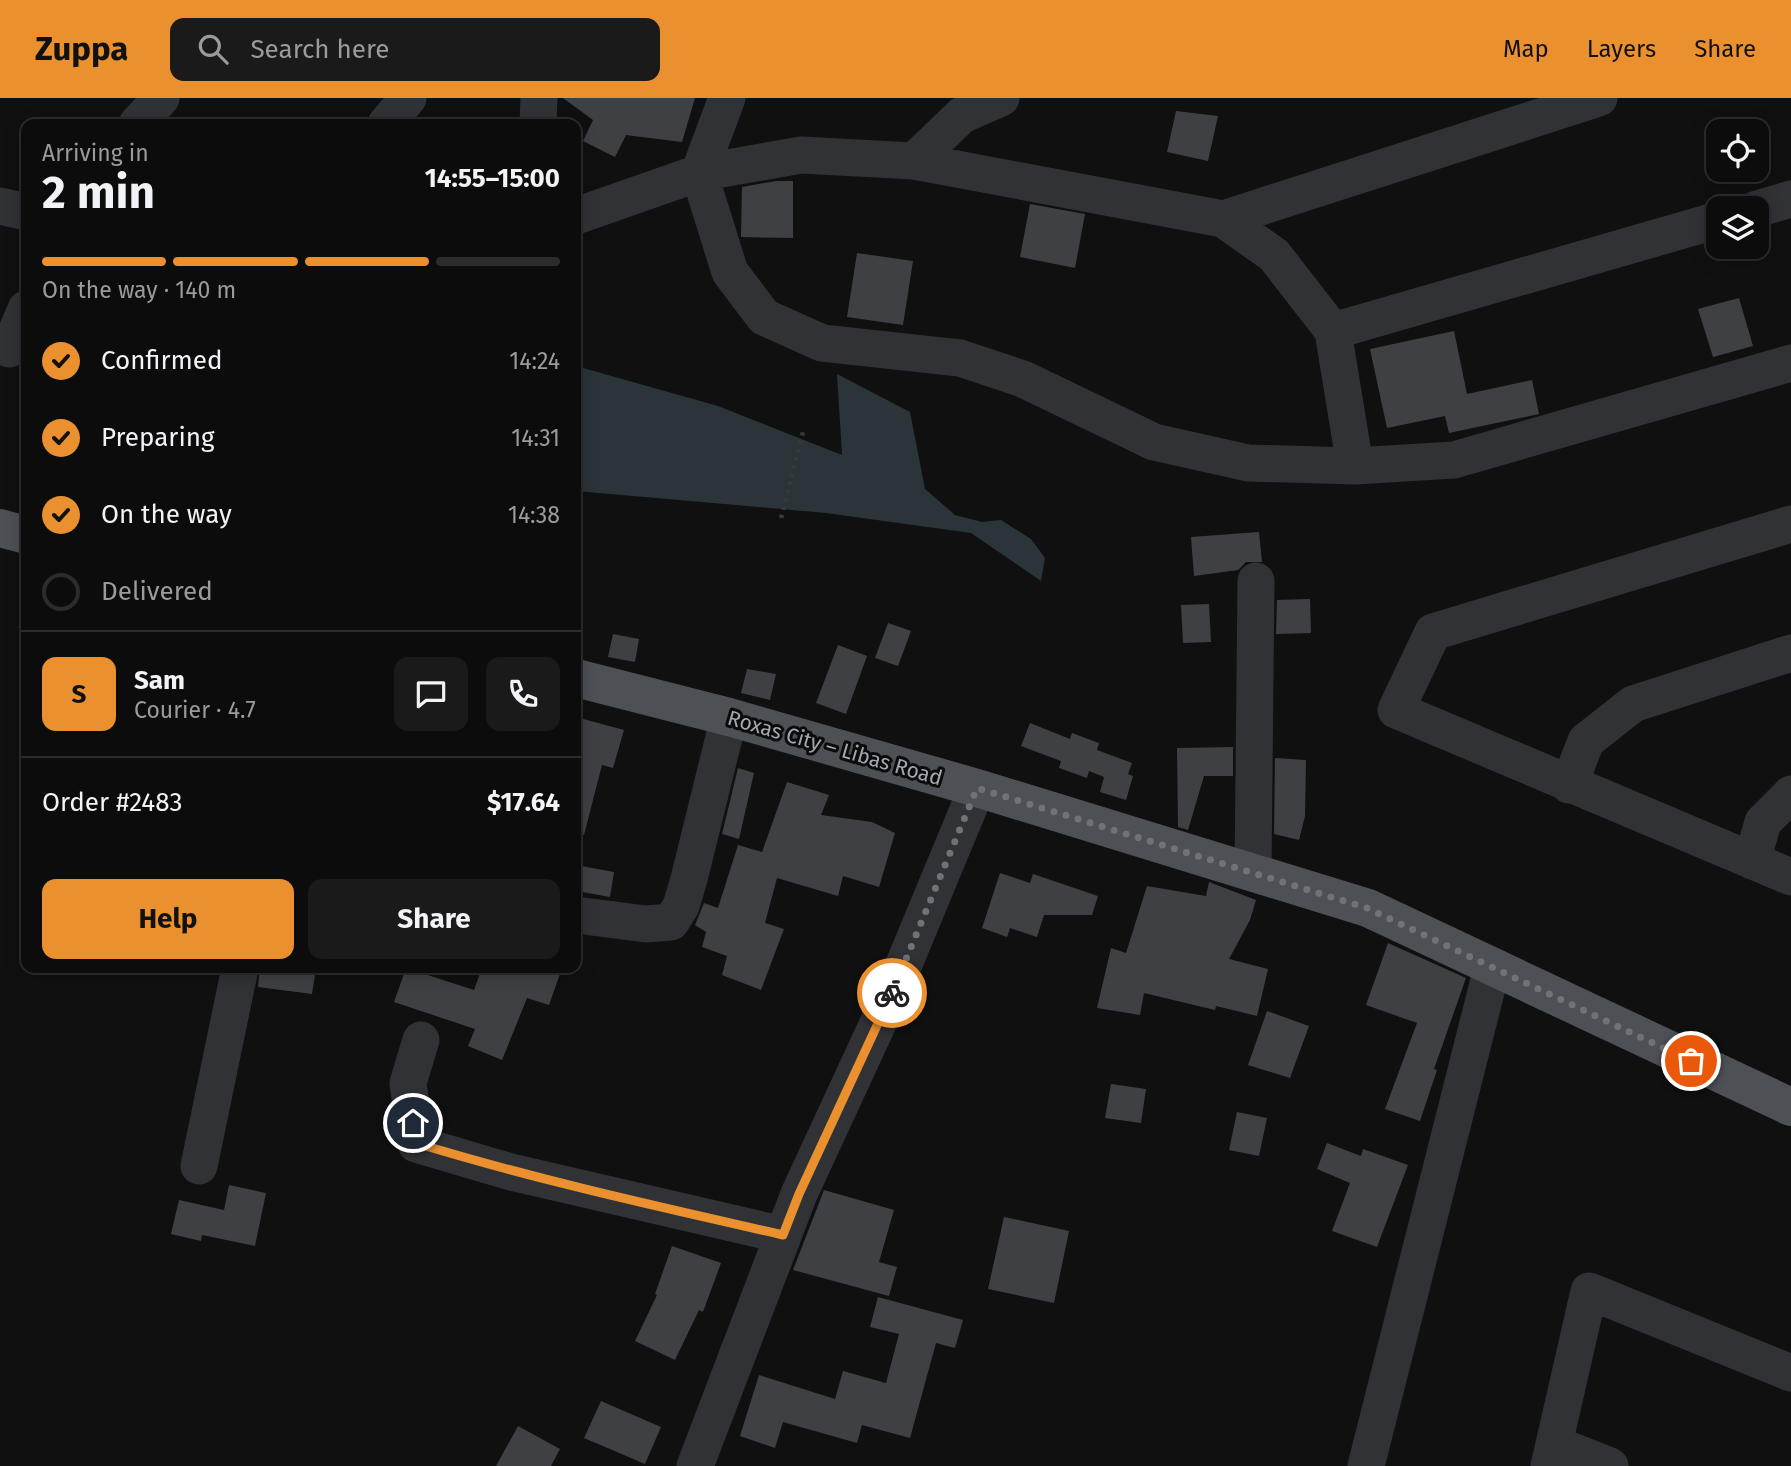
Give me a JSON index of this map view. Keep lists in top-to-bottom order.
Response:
{
  "streets": {
    "main road": ["Roxas City – Libas Road"]
  },
  "page": {
    "header": "Zuppa",
    "search": "Search here",
    "nav": ["Map", "Layers", "Share"],
    "heading": ["2 min", "Arriving in", "14:55–15:00"],
    "panel": [
      "Sam",
      "Courier · 4.7",
      "Order #2483",
      "$17.64"
    ],
    "bar": "On the way · 140 m",
    "list": [
      ["Confirmed", "14:24"],
      ["Preparing", "14:31"],
      ["On the way", "14:38"],
      "Delivered"
    ],
    "round": "S",
    "buttons": ["Help", "Share"]
  }
}
